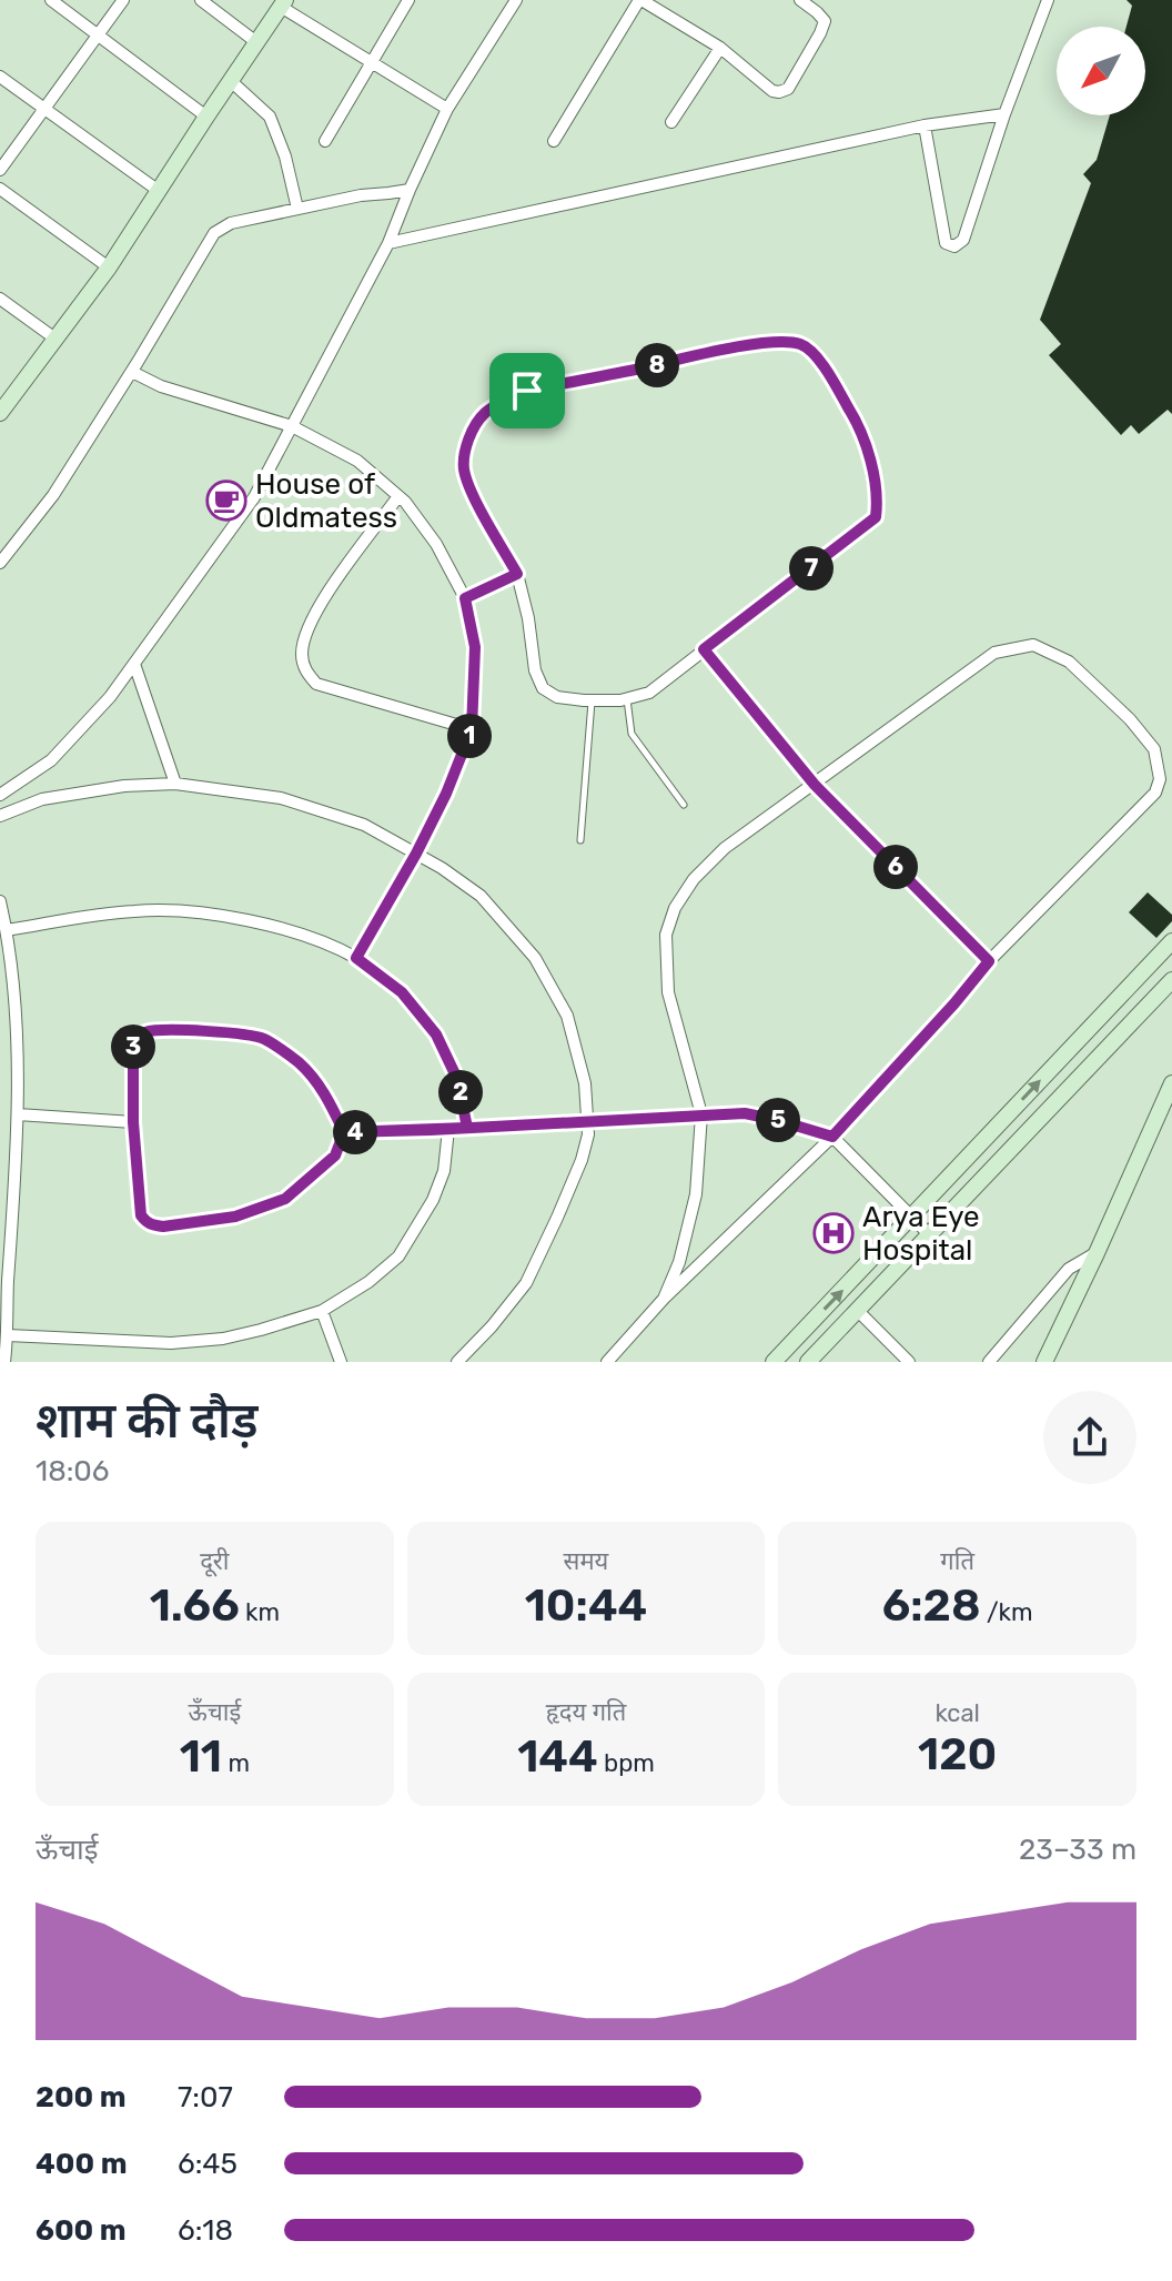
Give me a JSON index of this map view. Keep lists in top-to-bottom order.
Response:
{
  "places": {
    "cafe": ["House of Oldmatess"],
    "hospital": ["Arya Eye Hospital"]
  },
  "north": "bottom left",
  "page": {
    "pins": [
      "8",
      "7",
      "1",
      "6",
      "3",
      "2",
      "5",
      "4"
    ],
    "heading": ["शाम की दौड़", "18:06"],
    "stats": [
      ["दूरी", "1.66 km"],
      ["समय", "10:44"],
      ["गति", "6:28 /km"],
      ["ऊँचाई", "11 m"],
      ["हृदय गति", "144 bpm"],
      ["kcal", "120"]
    ],
    "chart": ["ऊँचाई", "23–33 m"],
    "list": [
      {
        "name": "200 m",
        "note": "7:07"
      },
      {
        "name": "400 m",
        "note": "6:45"
      },
      {
        "name": "600 m",
        "note": "6:18"
      }
    ]
  }
}
